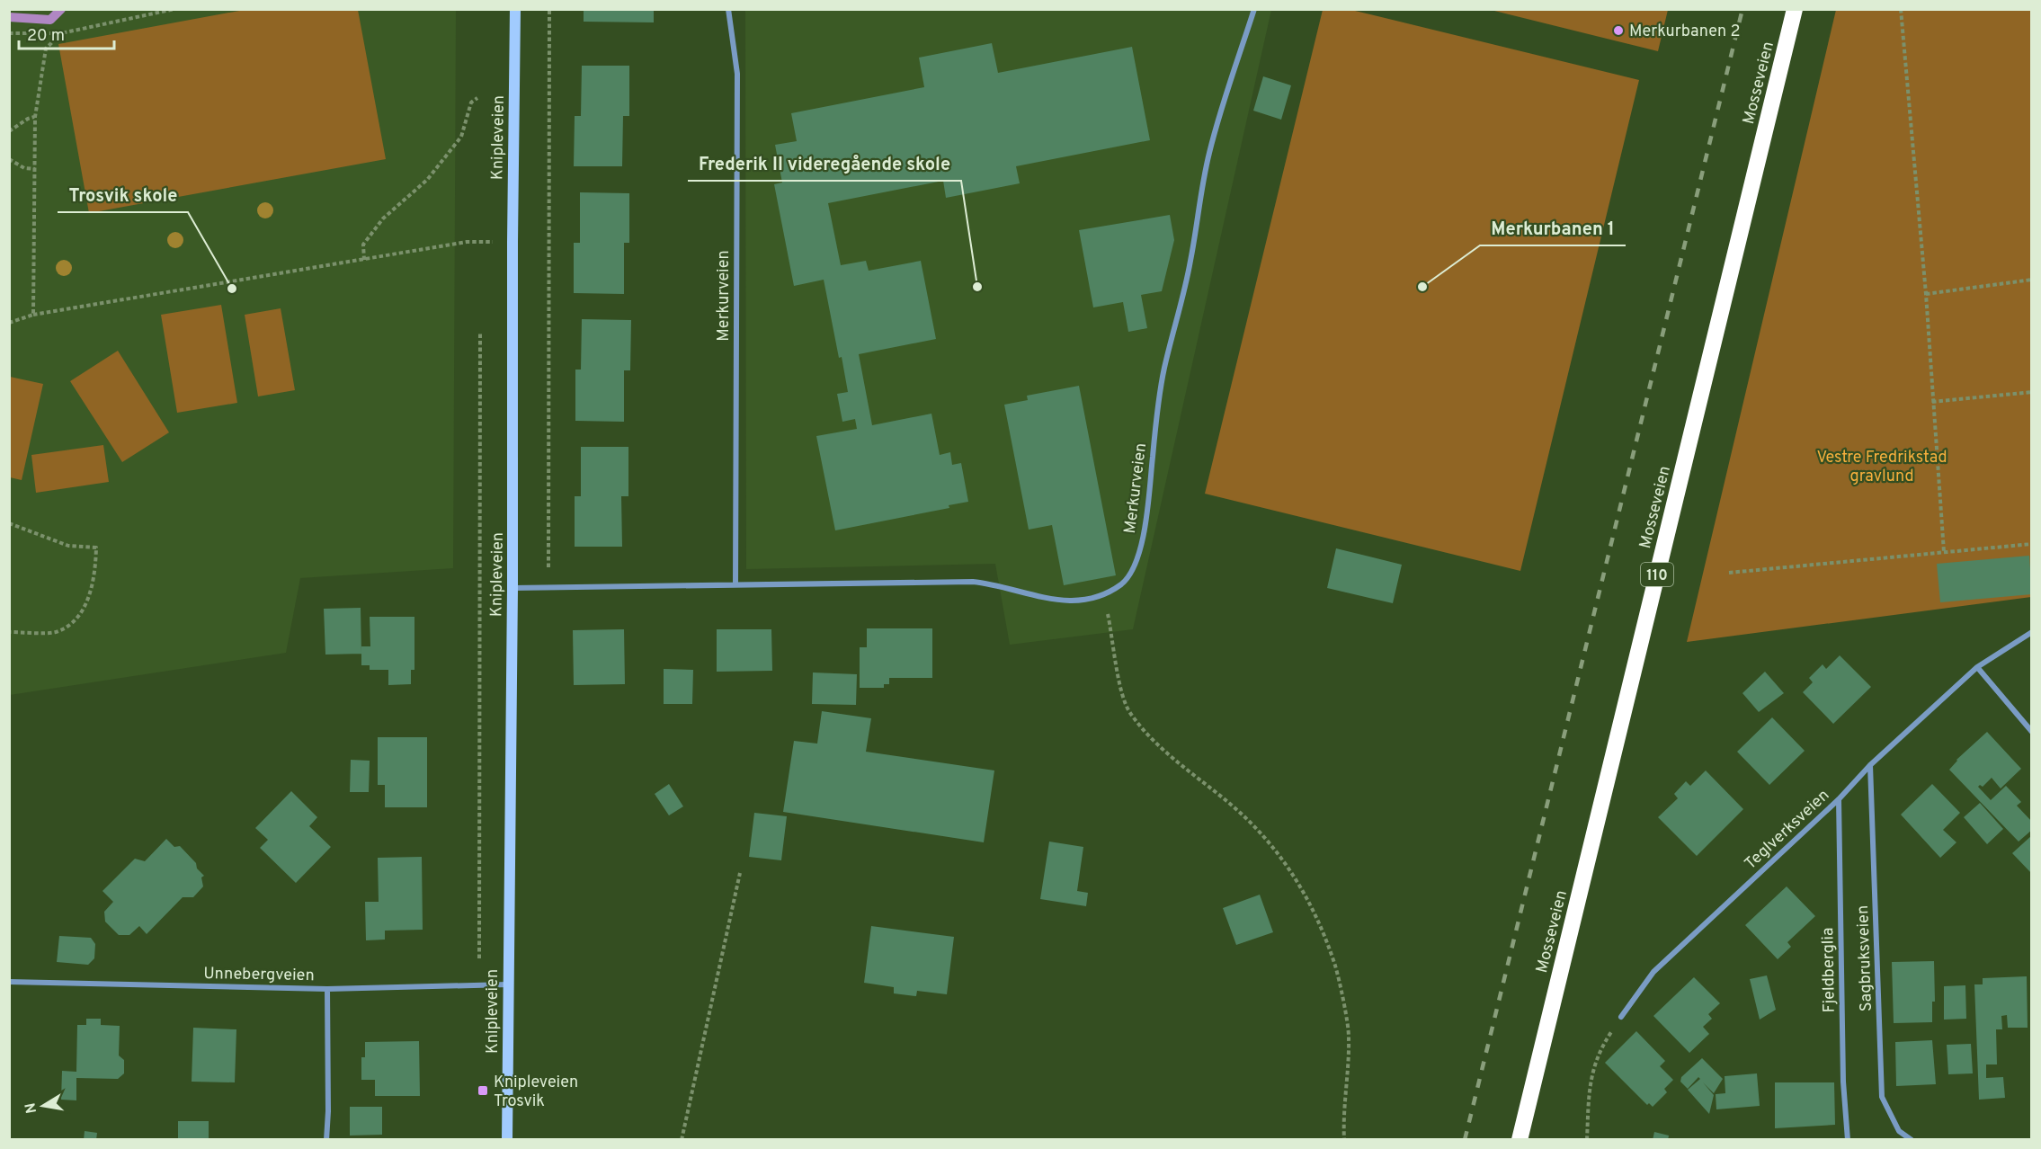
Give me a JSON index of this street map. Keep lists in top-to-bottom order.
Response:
{
  "streets": {
    "highway": ["Mosseveien", "110"],
    "street": [
      "Knipleveien",
      "Merkurveien",
      "Teglverksveien",
      "Sagbruksveien",
      "Fjeldberglia",
      "Unnebergveien"
    ]
  },
  "crossings": [
    ["Knipleveien", "Merkurveien"],
    ["Knipleveien", "Unnebergveien"],
    ["Teglverksveien", "Sagbruksveien"],
    ["Teglverksveien", "Fjeldberglia"]
  ],
  "parks": ["Vestre Fredrikstad gravlund"],
  "places": {
    "other": [
      "Merkurbanen 2",
      "Frederik II videregående skole",
      "Merkurbanen 1",
      "Trosvik skole"
    ],
    "transit": ["Knipleveien Trosvik"]
  },
  "scale_bar": "20 m",
  "north": "left"
}
